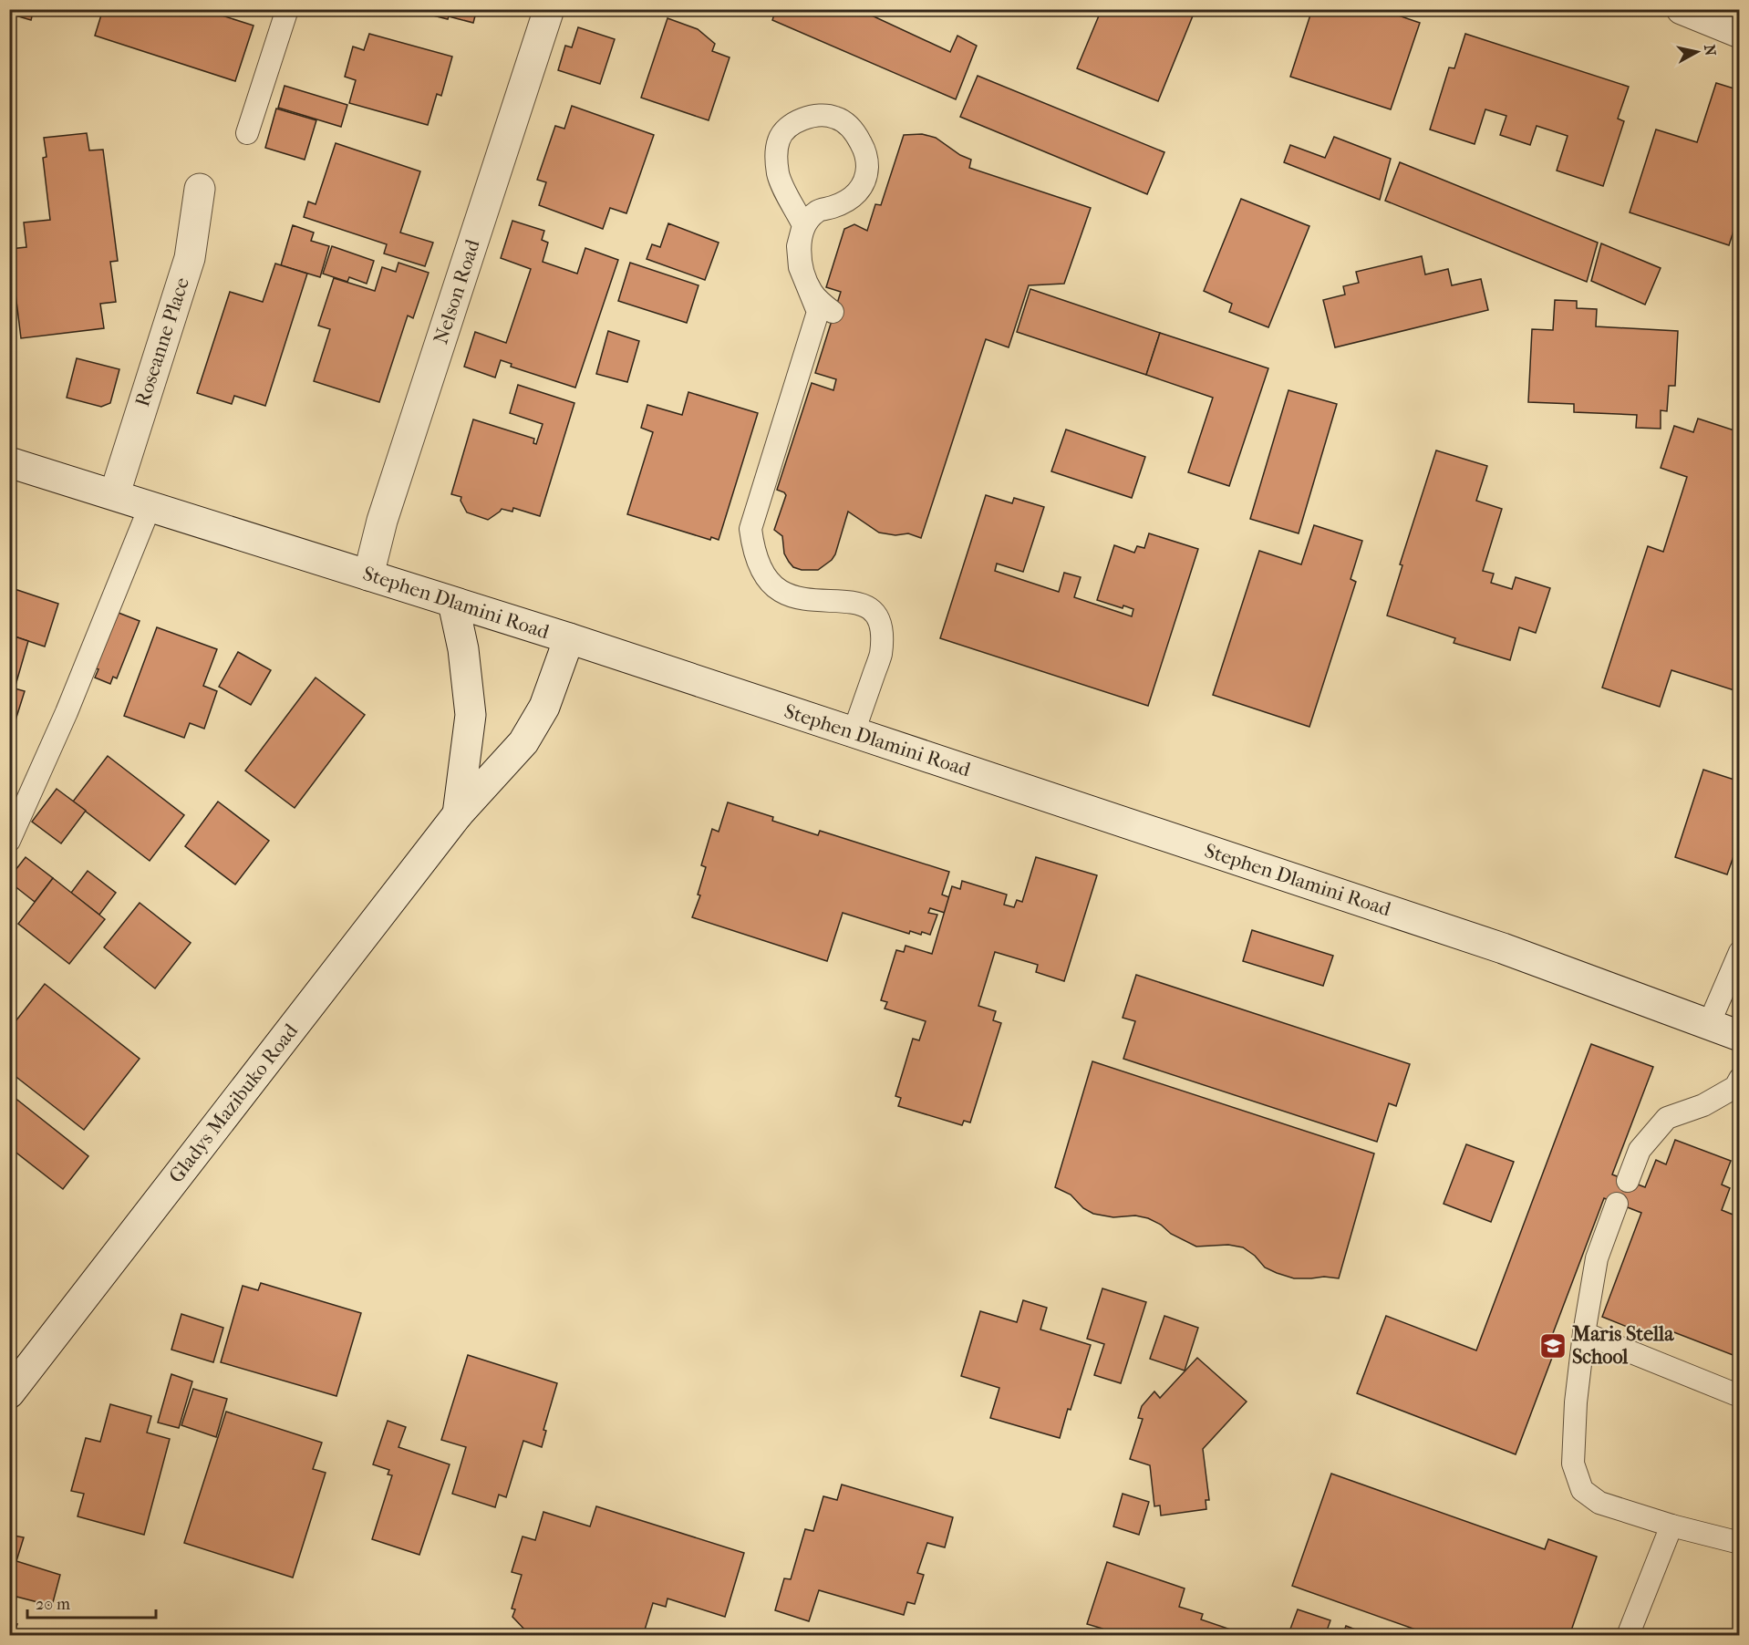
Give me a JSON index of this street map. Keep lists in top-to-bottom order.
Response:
{
  "streets": {
    "street": [
      "Nelson Road",
      "Roseanne Place",
      "Stephen Dlamini Road",
      "Gladys Mazibuko Road"
    ]
  },
  "crossings": [
    ["Nelson Road", "Stephen Dlamini Road"],
    ["Roseanne Place", "Stephen Dlamini Road"],
    ["Stephen Dlamini Road", "Gladys Mazibuko Road"]
  ],
  "places": {
    "school or university": ["Maris Stella School"]
  },
  "scale_bar": "20 m",
  "north": "right"
}
